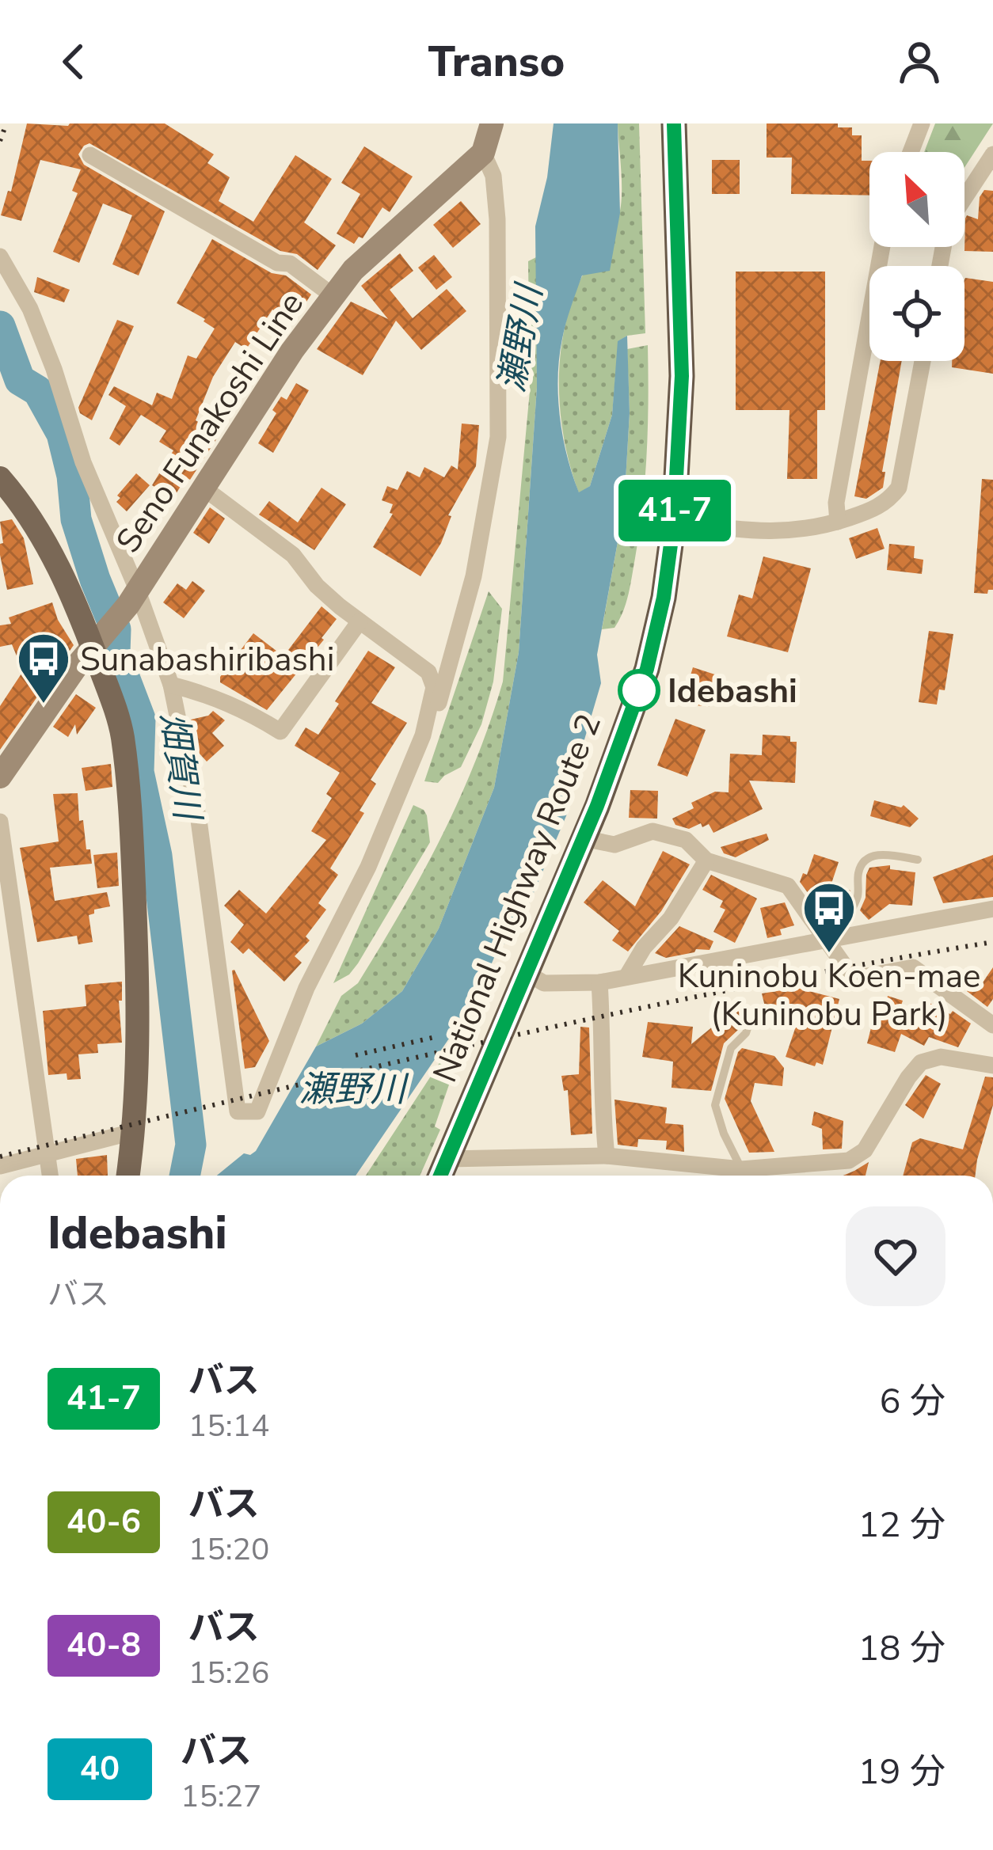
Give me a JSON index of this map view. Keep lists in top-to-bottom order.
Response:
{
  "streets": {
    "highway": ["National Highway Route 2"],
    "main road": ["Seno Funakoshi Line"]
  },
  "water": ["瀬野川", "畑賀川"],
  "places": {
    "other": ["Idebashi"],
    "bus stop": ["Sunabashiribashi", "Kuninobu Koen-mae (Kuninobu Park)"]
  },
  "lines": ["bus line 41-7"],
  "north": "top left",
  "page": {
    "header": "Transo",
    "on_map": "41-7",
    "heading": ["Idebashi", "バス"],
    "list": [
      {
        "mark": "41-7",
        "name": "バス",
        "note": "15:14",
        "value": "6 分"
      },
      {
        "mark": "40-6",
        "name": "バス",
        "note": "15:20",
        "value": "12 分"
      },
      {
        "mark": "40-8",
        "name": "バス",
        "note": "15:26",
        "value": "18 分"
      },
      {
        "mark": "40",
        "name": "バス",
        "note": "15:27",
        "value": "19 分"
      }
    ]
  }
}
